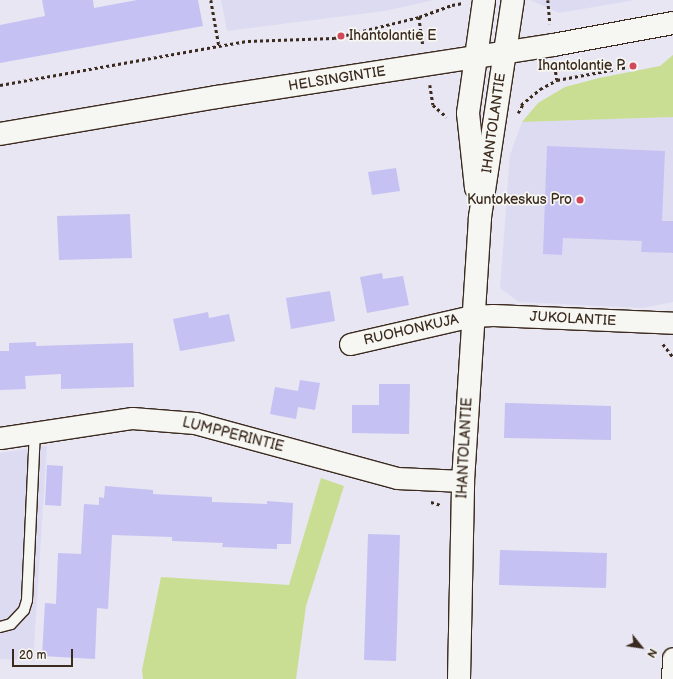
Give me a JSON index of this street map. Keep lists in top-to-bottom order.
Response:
{
  "streets": {
    "street": [
      "HELSINGINTIE",
      "IHANTOLANTIE",
      "JUKOLANTIE",
      "RUOHONKUJA",
      "LUMPPERINTIE"
    ]
  },
  "crossings": [
    ["HELSINGINTIE", "IHANTOLANTIE"],
    ["IHANTOLANTIE", "JUKOLANTIE"],
    ["IHANTOLANTIE", "RUOHONKUJA"],
    ["IHANTOLANTIE", "LUMPPERINTIE"],
    ["JUKOLANTIE", "RUOHONKUJA"]
  ],
  "places": ["Ihantolantie E", "Ihantolantie P", "Kuntokeskus Pro"],
  "scale_bar": "20 m",
  "north": "bottom right"
}
